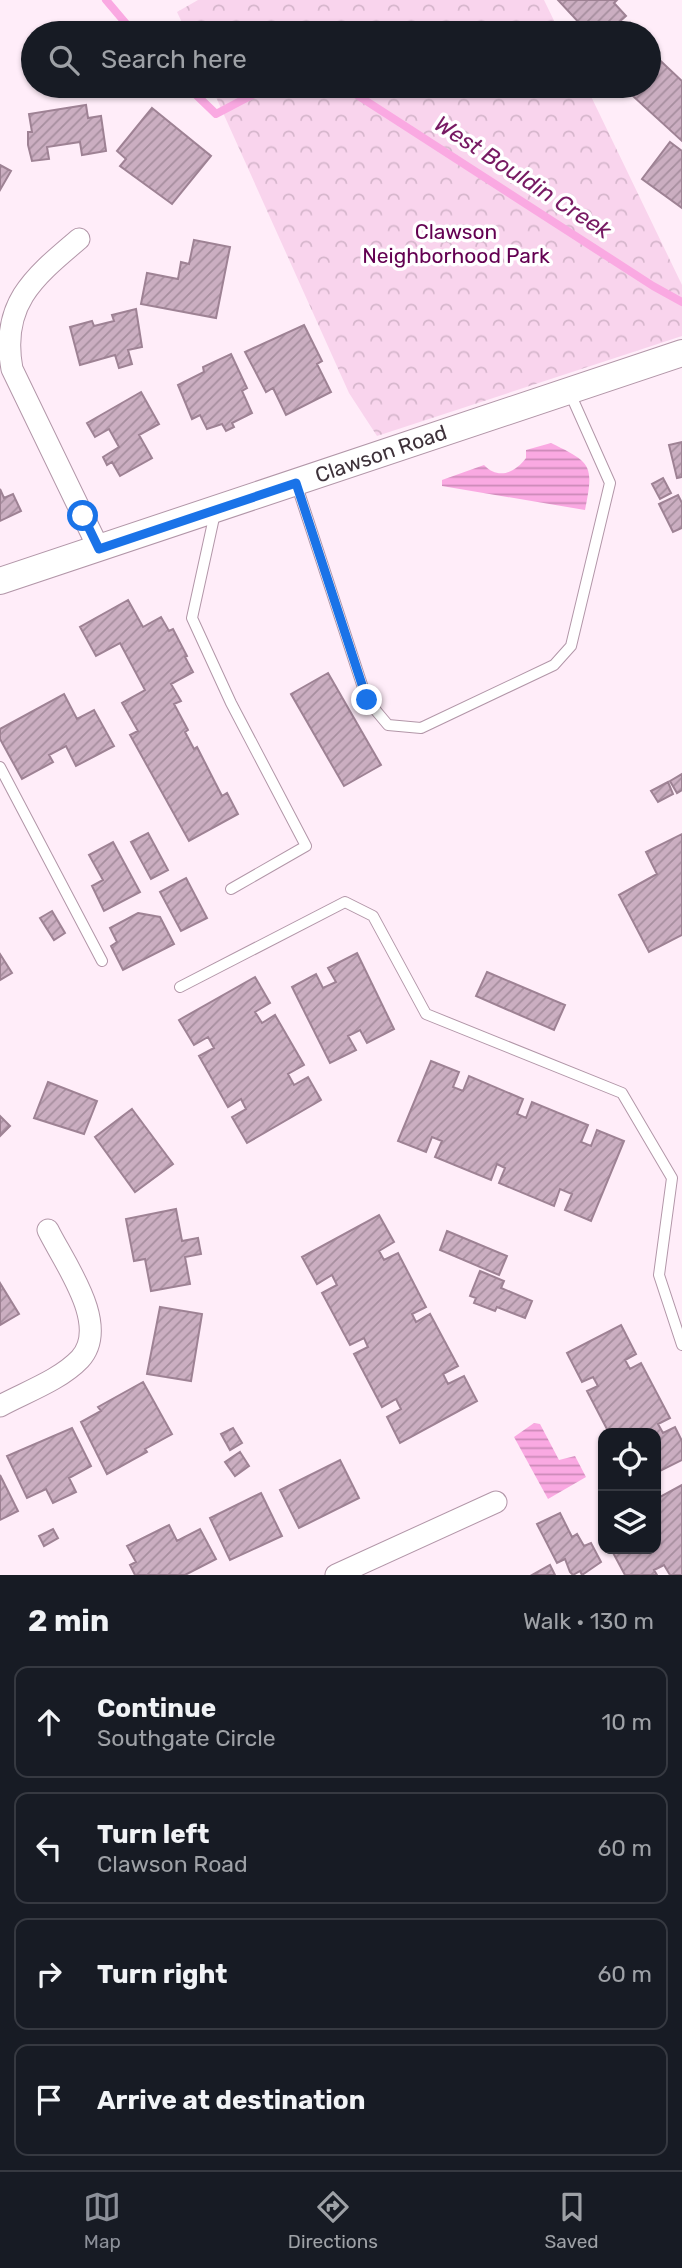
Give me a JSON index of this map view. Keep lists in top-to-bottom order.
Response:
{
  "streets": {
    "street": ["Clawson Road"]
  },
  "water": ["West Bouldin Creek"],
  "parks": ["Clawson Neighborhood Park"],
  "page": {
    "search": "Search here",
    "heading": ["2 min", "Walk · 130 m"],
    "list": [
      ["Continue", "Southgate Circle", "10 m"],
      ["Turn left", "Clawson Road", "60 m"],
      ["Turn right", "60 m"],
      "Arrive at destination"
    ],
    "nav": ["Map", "Directions", "Saved"]
  }
}
